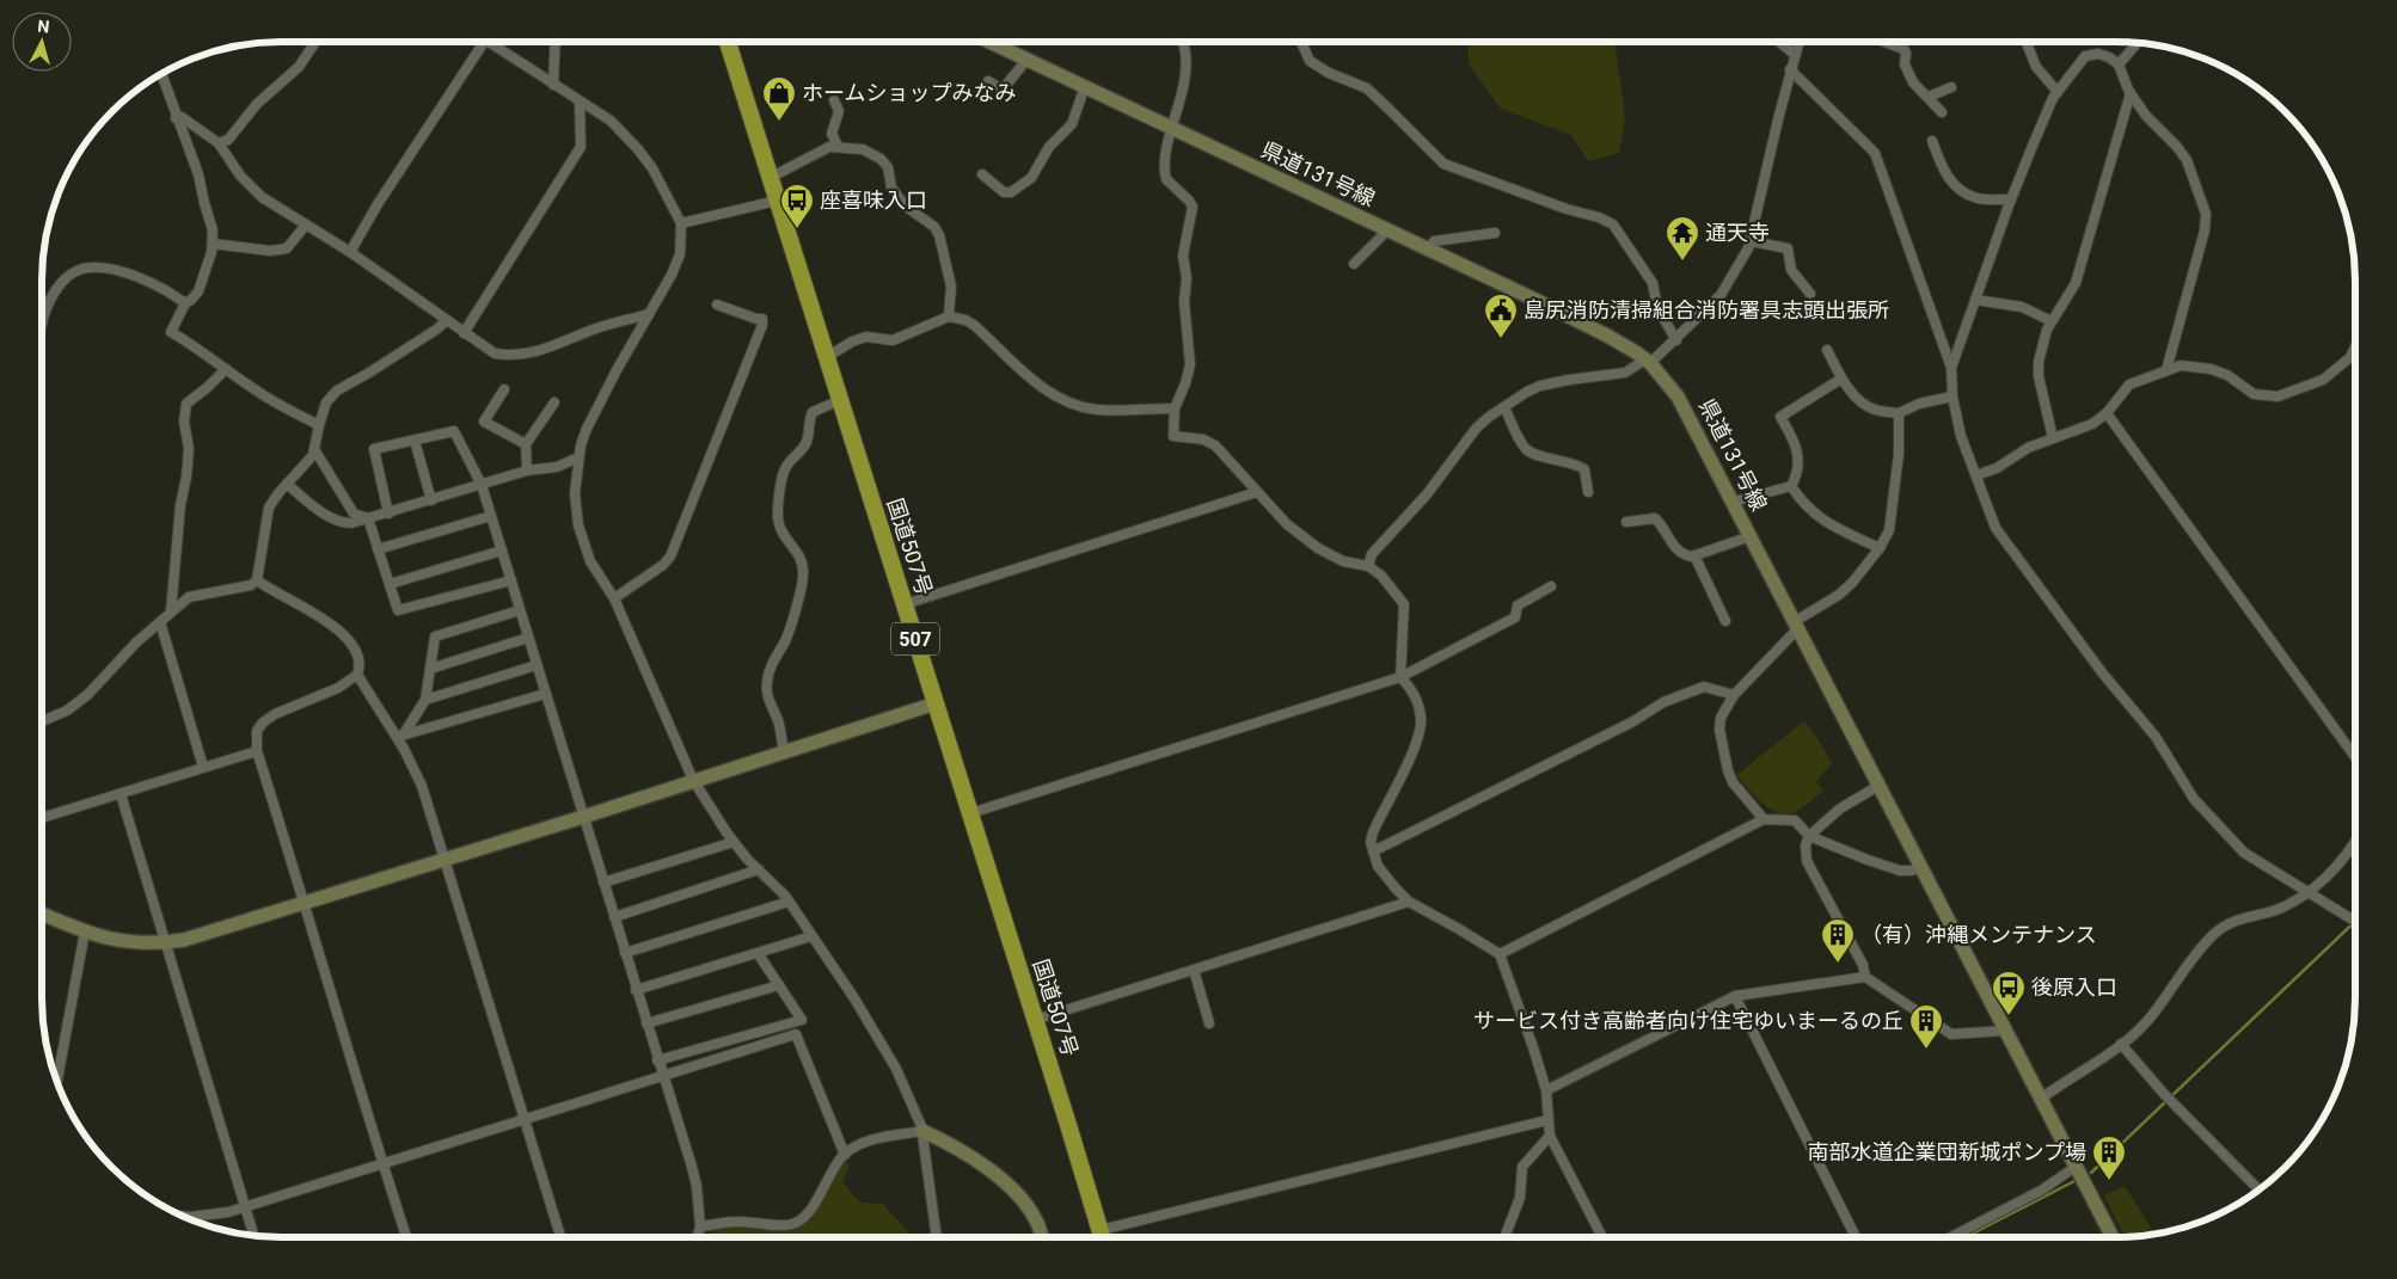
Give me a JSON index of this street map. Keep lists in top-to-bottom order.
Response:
{
  "streets": {
    "highway": ["国道507号", "507"],
    "main road": ["県道131号線"]
  },
  "places": {
    "shop": ["ホームショップみなみ"],
    "bus stop": ["座喜味入口", "後原入口"],
    "temple": ["通天寺"],
    "public building": ["島尻消防清掃組合消防署具志頭出張所"],
    "building": ["（有）沖縄メンテナンス", "サービス付き高齢者向け住宅ゆいまーるの丘", "南部水道企業団新城ポンプ場"]
  },
  "north": "top"
}
